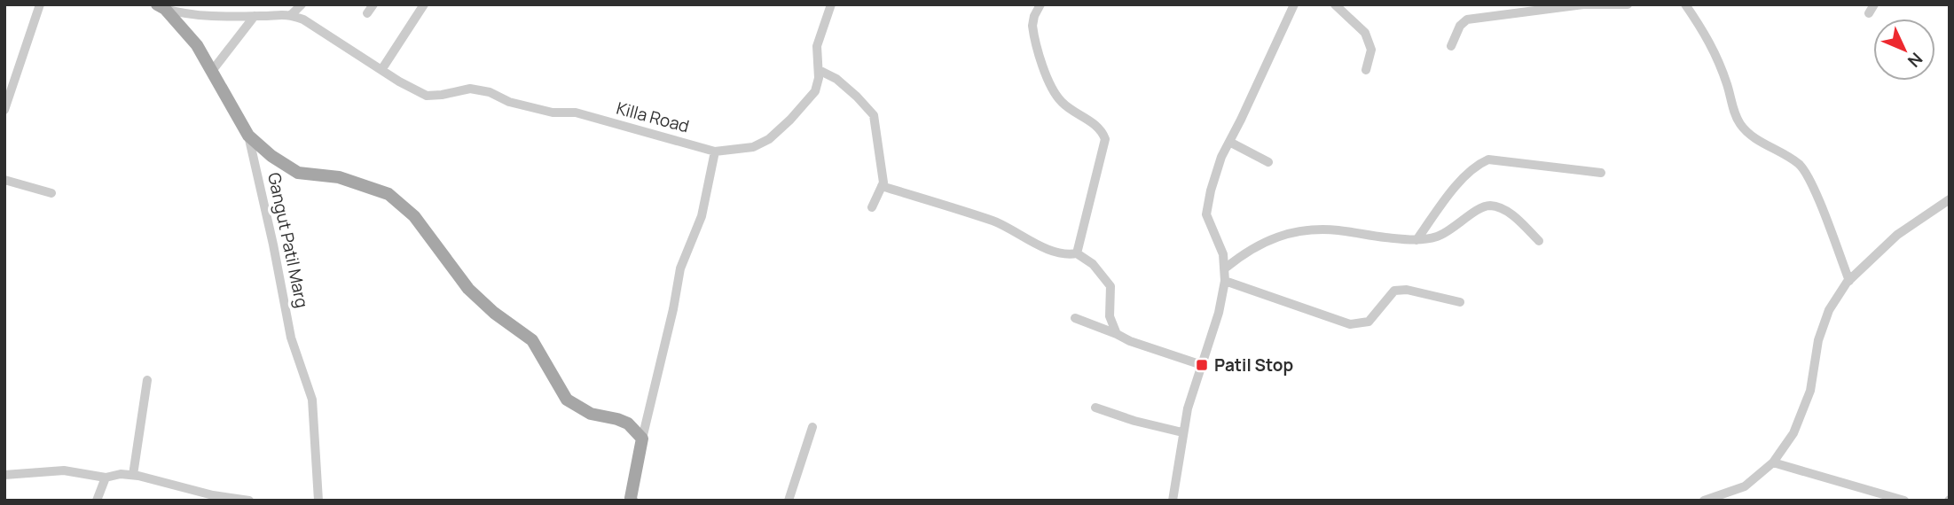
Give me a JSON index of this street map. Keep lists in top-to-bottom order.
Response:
{
  "streets": {
    "main road": ["Gangut Patil Marg"],
    "street": ["Killa Road"]
  },
  "crossings": [
    ["Killa Road", "Gangut Patil Marg"]
  ],
  "places": {
    "transit": ["Patil Stop"]
  },
  "north": "bottom right"
}
